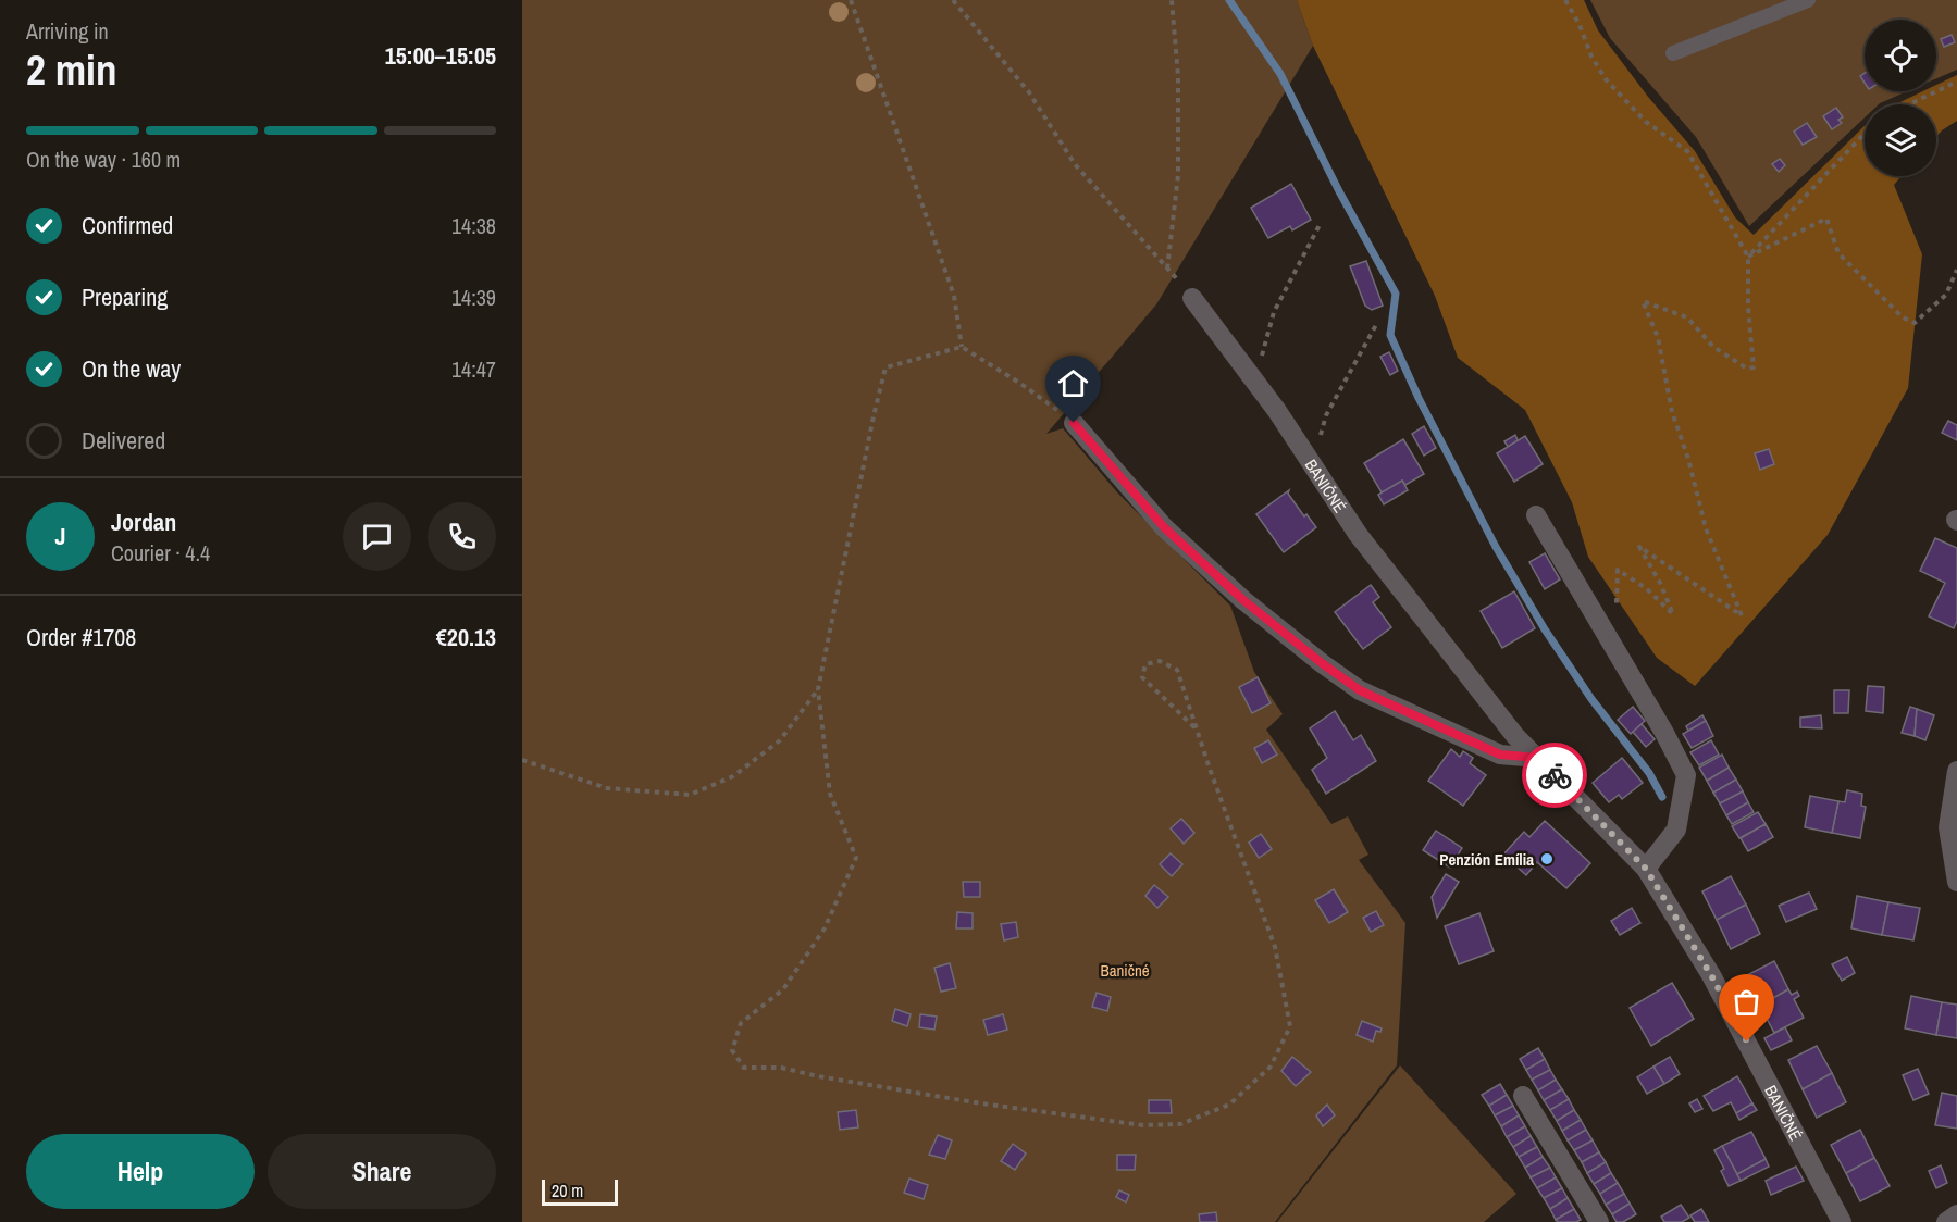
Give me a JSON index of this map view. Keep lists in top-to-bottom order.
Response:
{
  "streets": {
    "street": ["BANIČNÉ"]
  },
  "parks": ["Baničné"],
  "places": ["Penzión Emília"],
  "scale_bar": "20 m",
  "page": {
    "heading": ["2 min", "Arriving in", "15:00–15:05"],
    "panel": [
      "Jordan",
      "Courier · 4.4",
      "Order #1708",
      "€20.13"
    ],
    "bar": "On the way · 160 m",
    "list": [
      ["Confirmed", "14:38"],
      ["Preparing", "14:39"],
      ["On the way", "14:47"],
      "Delivered"
    ],
    "round": "J",
    "buttons": ["Help", "Share"],
    "scale": "20 m"
  }
}
